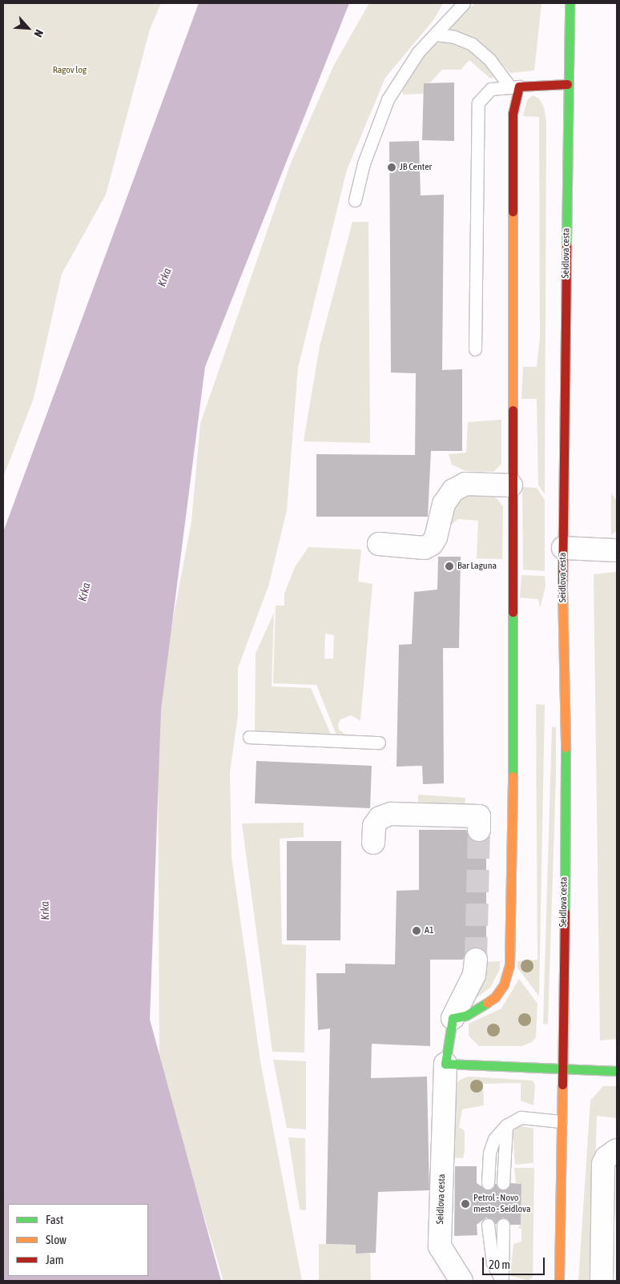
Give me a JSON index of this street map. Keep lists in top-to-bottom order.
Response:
{
  "streets": {
    "street": ["Seidlova cesta"]
  },
  "water": ["Krka"],
  "parks": ["Ragov log"],
  "places": [
    "JB Center",
    "Bar Laguna",
    "A1",
    "Petrol - Novo mesto - Seidlova"
  ],
  "legend": ["Fast", "Slow", "Jam"],
  "scale_bar": "20 m",
  "north": "bottom right"
}
